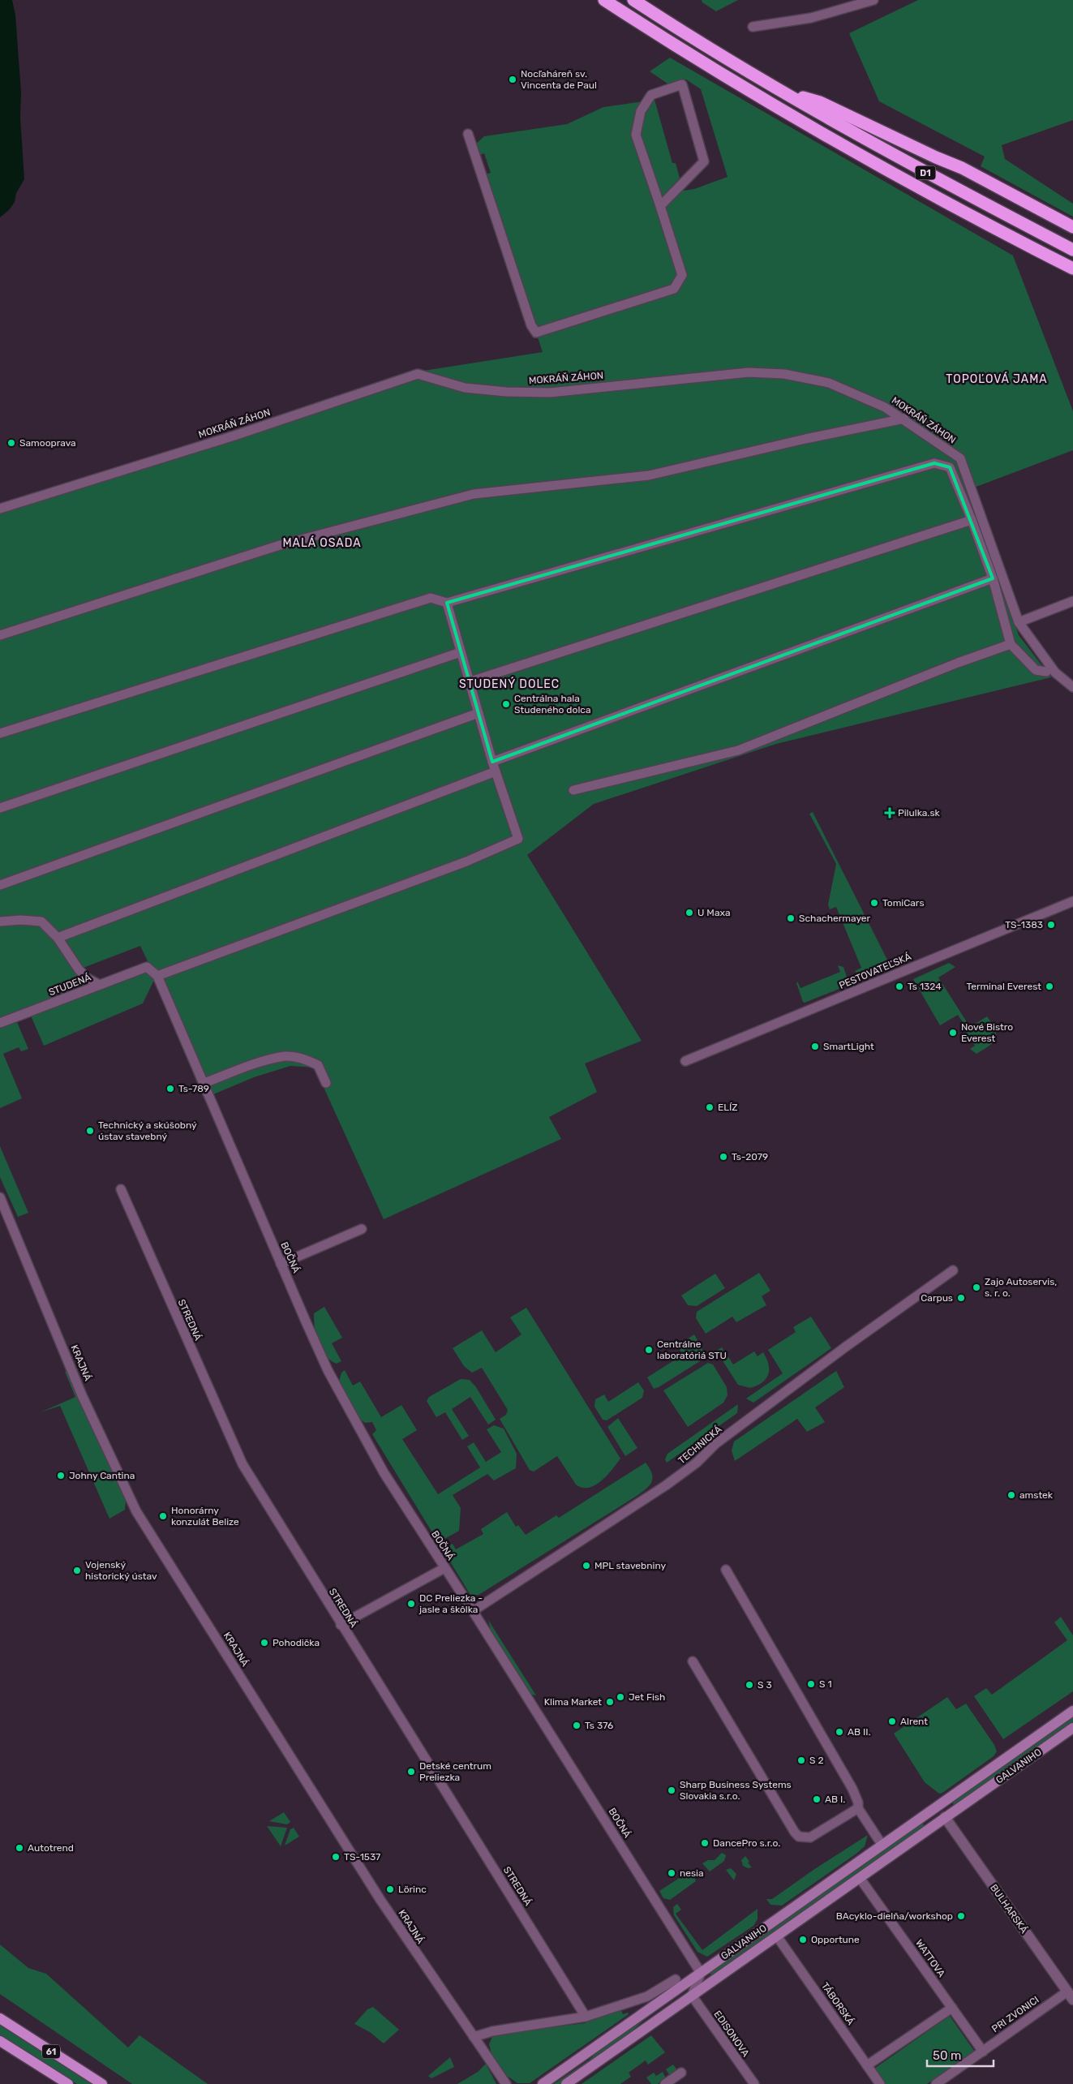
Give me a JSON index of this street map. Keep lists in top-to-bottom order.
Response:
{
  "streets": {
    "highway": ["D1"],
    "main road": ["GALVANIHO", "61"],
    "street": [
      "MOKRÁŇ ZÁHON",
      "PESTOVATEĽSKÁ",
      "STUDENÁ",
      "BOČNÁ",
      "STREDNÁ",
      "KRAJNÁ",
      "TECHNICKÁ",
      "BULHARSKÁ",
      "WATTOVA",
      "TÁBORSKÁ",
      "PRI ZVONICI",
      "EDISONOVA"
    ]
  },
  "crossings": [
    ["STUDENÁ", "BOČNÁ"],
    ["BOČNÁ", "TECHNICKÁ"],
    ["BOČNÁ", "GALVANIHO"],
    ["GALVANIHO", "BULHARSKÁ"],
    ["GALVANIHO", "WATTOVA"],
    ["GALVANIHO", "TÁBORSKÁ"],
    ["GALVANIHO", "EDISONOVA"],
    ["BULHARSKÁ", "PRI ZVONICI"],
    ["WATTOVA", "PRI ZVONICI"]
  ],
  "districts": ["TOPOĽOVÁ JAMA", "MALÁ OSADA", "STUDENÝ DOLEC"],
  "places": {
    "other": [
      "Nocľaháreň sv. Vincenta de Paul",
      "Samooprava",
      "Centrálna hala Studeného dolca",
      "TomiCars",
      "U Maxa",
      "Schachermayer",
      "TS-1383",
      "Ts 1324",
      "Terminal Everest",
      "Nové Bistro Everest",
      "SmartLight",
      "Ts-789",
      "ELÍZ",
      "Technický a skúšobný ústav stavebný",
      "Ts-2079",
      "Zajo Autoservis, s. r. o.",
      "Carpus",
      "Centrálne laboratóriá STU",
      "Johny Cantina",
      "amstek",
      "Honorárny konzulát Belize",
      "MPL stavebniny",
      "Vojenský historický ústav",
      "DC Preliezka - jasle a škôlka",
      "Pohodička",
      "S 1",
      "S 3",
      "Jet Fish",
      "Klima Market",
      "Alrent",
      "Ts 376",
      "AB II.",
      "S 2",
      "Detské centrum Preliezka",
      "Sharp Business Systems Slovakia s.r.o.",
      "AB I.",
      "DancePro s.r.o.",
      "Autotrend",
      "TS-1537",
      "nesia",
      "Lörinc",
      "BAcyklo-dielňa/workshop",
      "Opportune"
    ],
    "health": ["Pilulka.sk"]
  },
  "scale_bar": "50 m"
}
